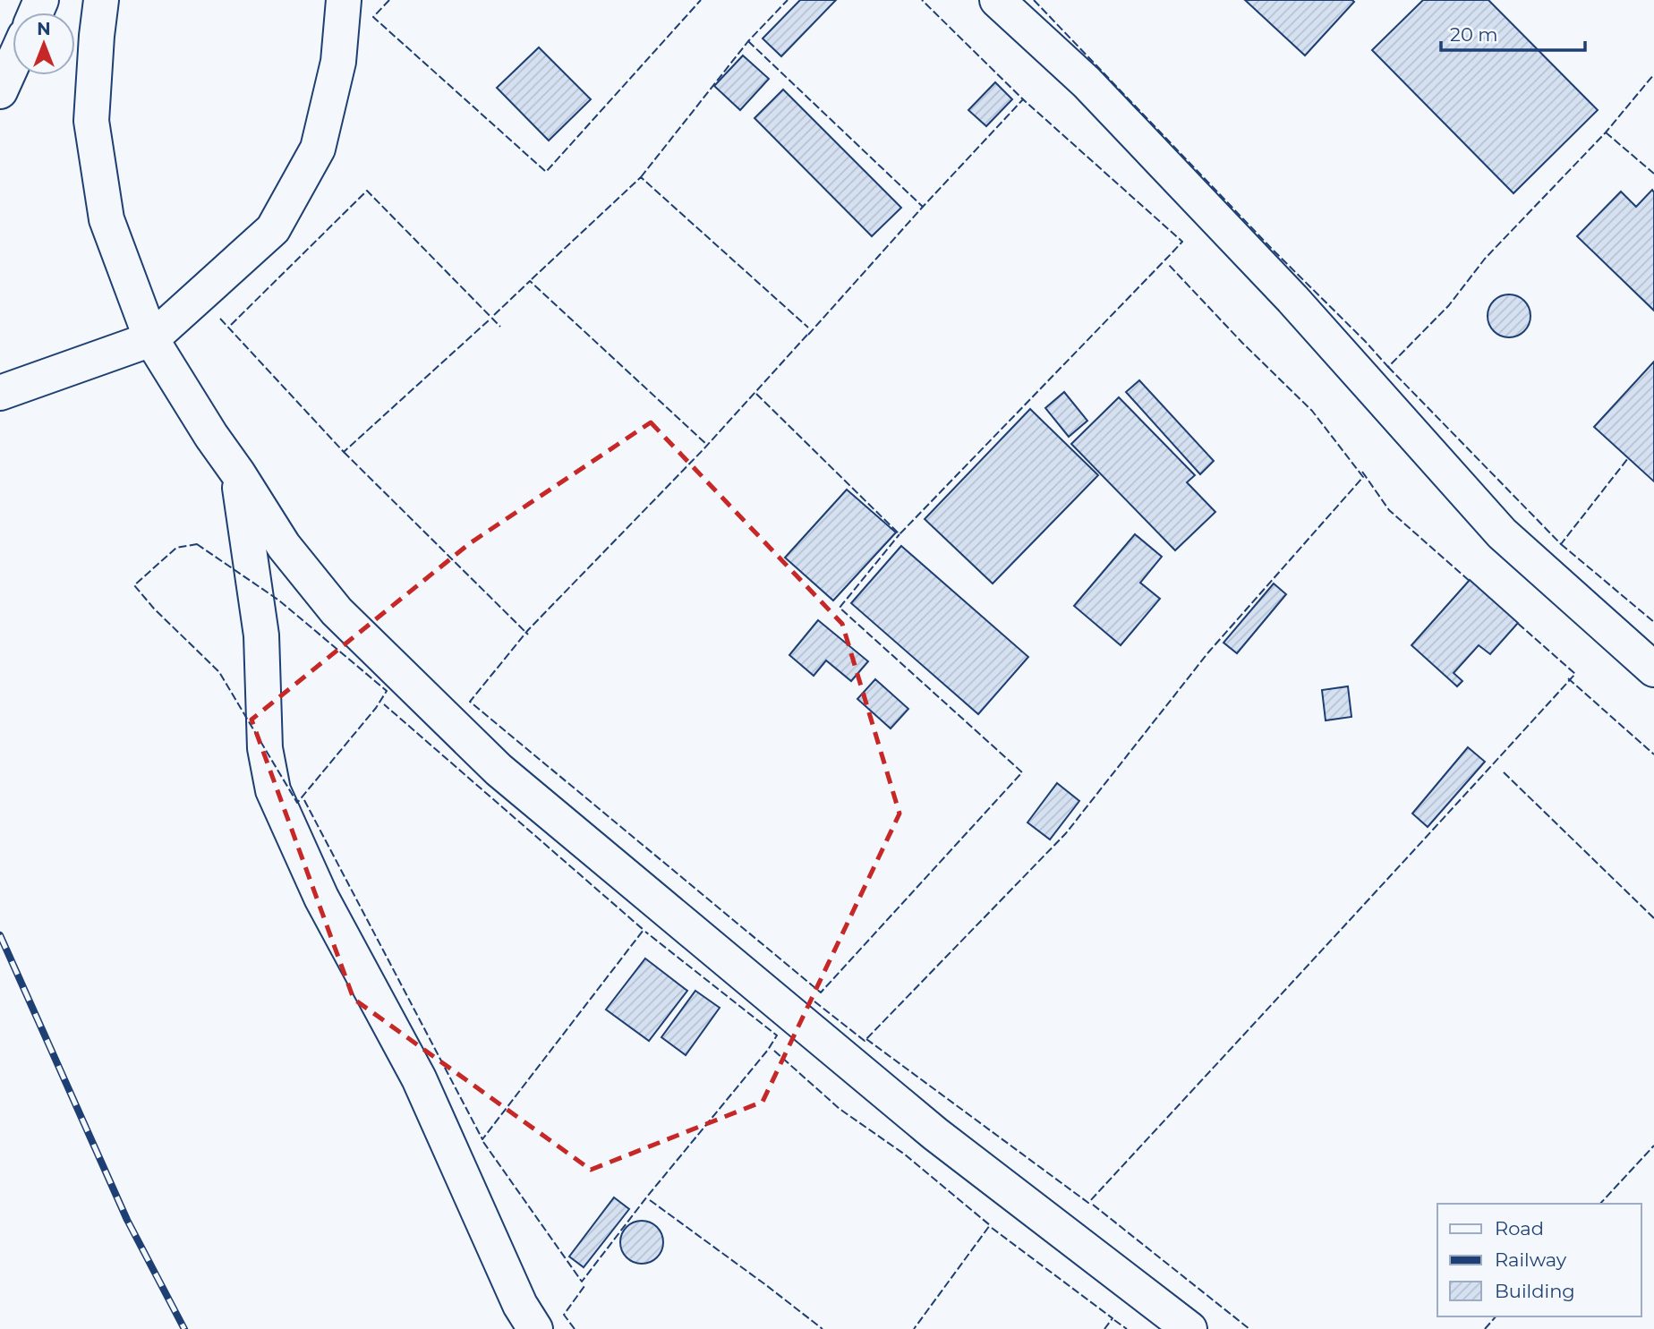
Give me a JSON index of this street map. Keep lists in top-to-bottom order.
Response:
{
  "legend": ["Road", "Railway", "Building"],
  "scale_bar": "20 m",
  "north": "top"
}
